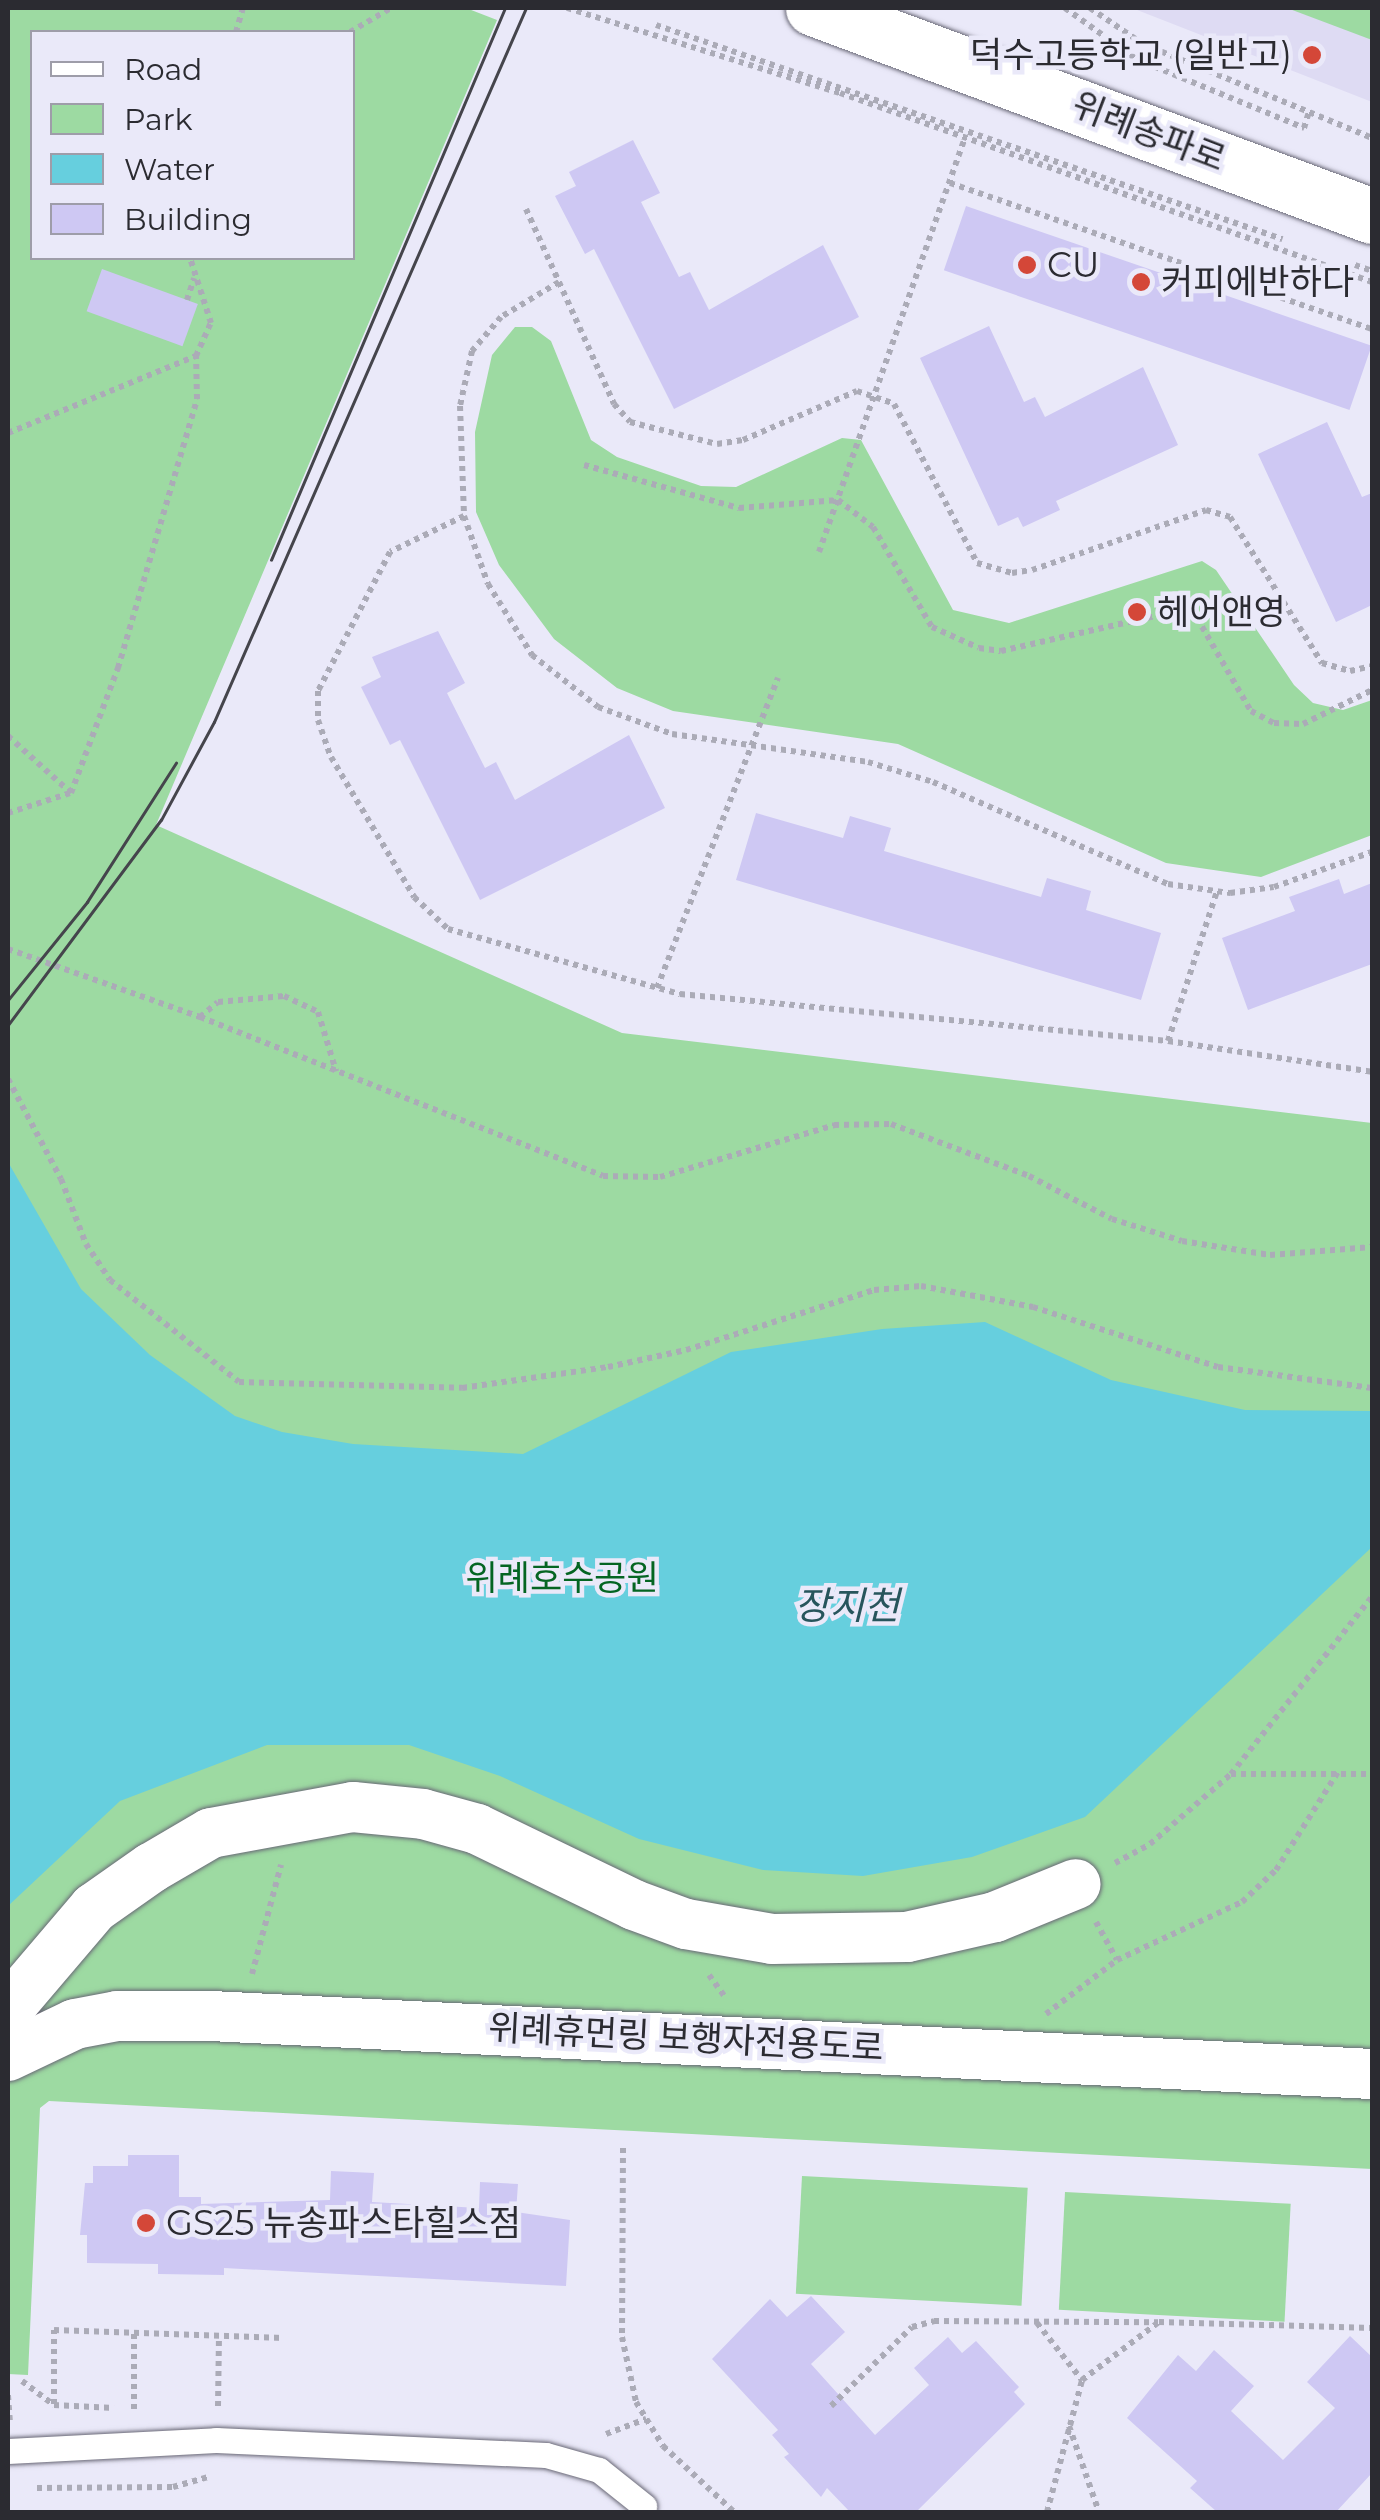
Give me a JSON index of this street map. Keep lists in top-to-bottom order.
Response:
{
  "streets": {
    "main road": ["위례송파로"],
    "street": ["위례휴먼링 보행자전용도로"]
  },
  "water": ["장지천"],
  "parks": ["위례호수공원"],
  "places": [
    "덕수고등학교 (일반고)",
    "CU",
    "커피에반하다",
    "헤어앤영",
    "GS25 뉴송파스타힐스점"
  ],
  "legend": [
    "Road",
    "Park",
    "Water",
    "Building"
  ]
}
